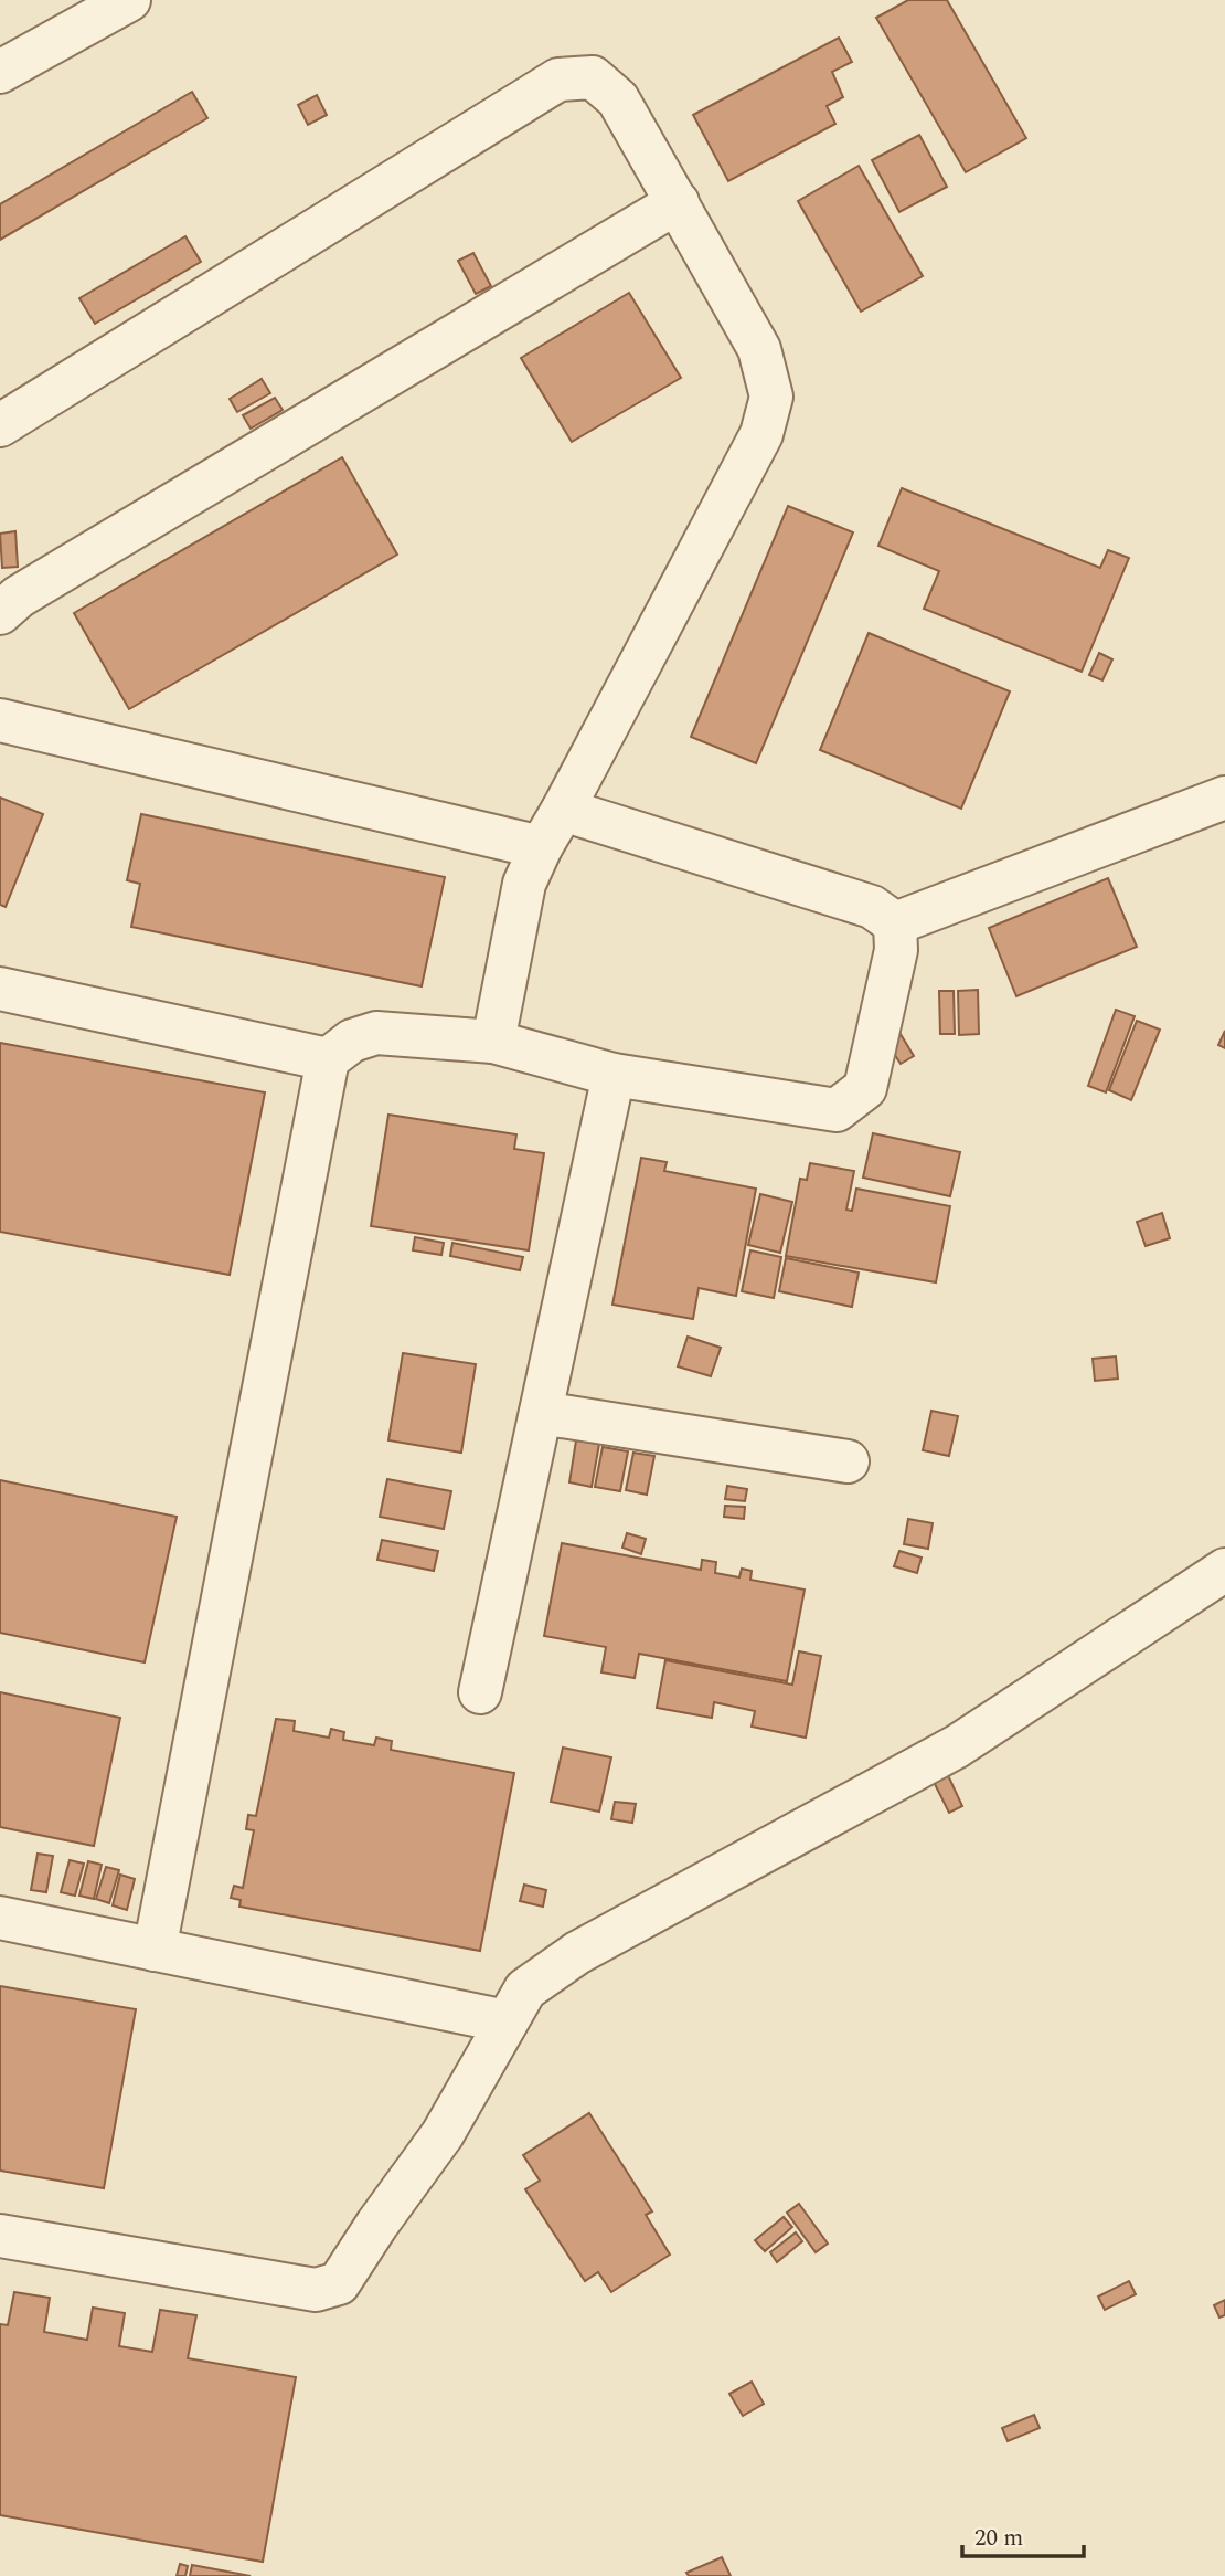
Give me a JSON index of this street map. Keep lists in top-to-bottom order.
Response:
{
  "scale_bar": "20 m"
}
